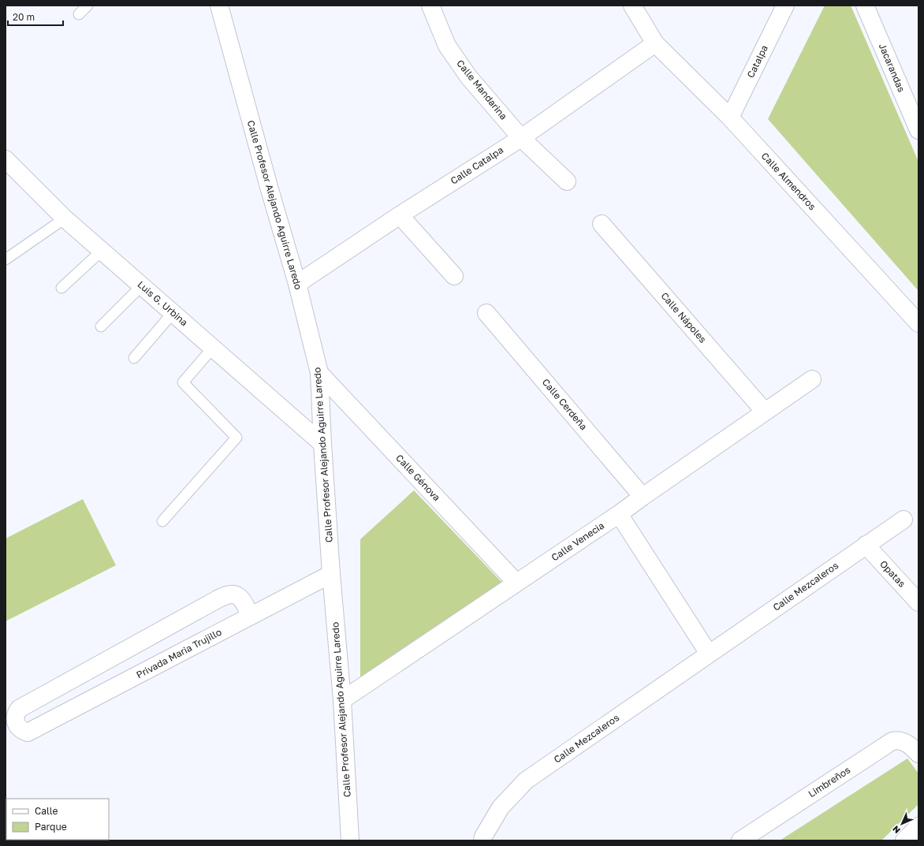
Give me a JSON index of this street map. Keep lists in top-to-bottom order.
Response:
{
  "streets": {
    "street": [
      "Catalpa",
      "Jacarandas",
      "Calle Mandarina",
      "Calle Catalpa",
      "Calle Almendros",
      "Calle Profesor Alejando Aguirre Laredo",
      "Luis G. Urbina",
      "Calle Nápoles",
      "Calle Cerdeña",
      "Calle Génova",
      "Calle Venecia",
      "Opatas",
      "Calle Mezcaleros",
      "Privada Maria Trujillo",
      "Limbreños"
    ]
  },
  "crossings": [
    ["Catalpa", "Calle Almendros"],
    ["Calle Mandarina", "Calle Catalpa"],
    ["Calle Catalpa", "Calle Almendros"],
    ["Calle Catalpa", "Calle Profesor Alejando Aguirre Laredo"],
    ["Calle Profesor Alejando Aguirre Laredo", "Luis G. Urbina"],
    ["Calle Profesor Alejando Aguirre Laredo", "Calle Génova"],
    ["Calle Profesor Alejando Aguirre Laredo", "Calle Venecia"],
    ["Calle Profesor Alejando Aguirre Laredo", "Privada Maria Trujillo"],
    ["Calle Nápoles", "Calle Venecia"],
    ["Calle Cerdeña", "Calle Venecia"],
    ["Calle Génova", "Calle Venecia"],
    ["Opatas", "Calle Mezcaleros"]
  ],
  "legend": ["Calle", "Parque"],
  "scale_bar": "20 m",
  "north": "bottom left"
}
